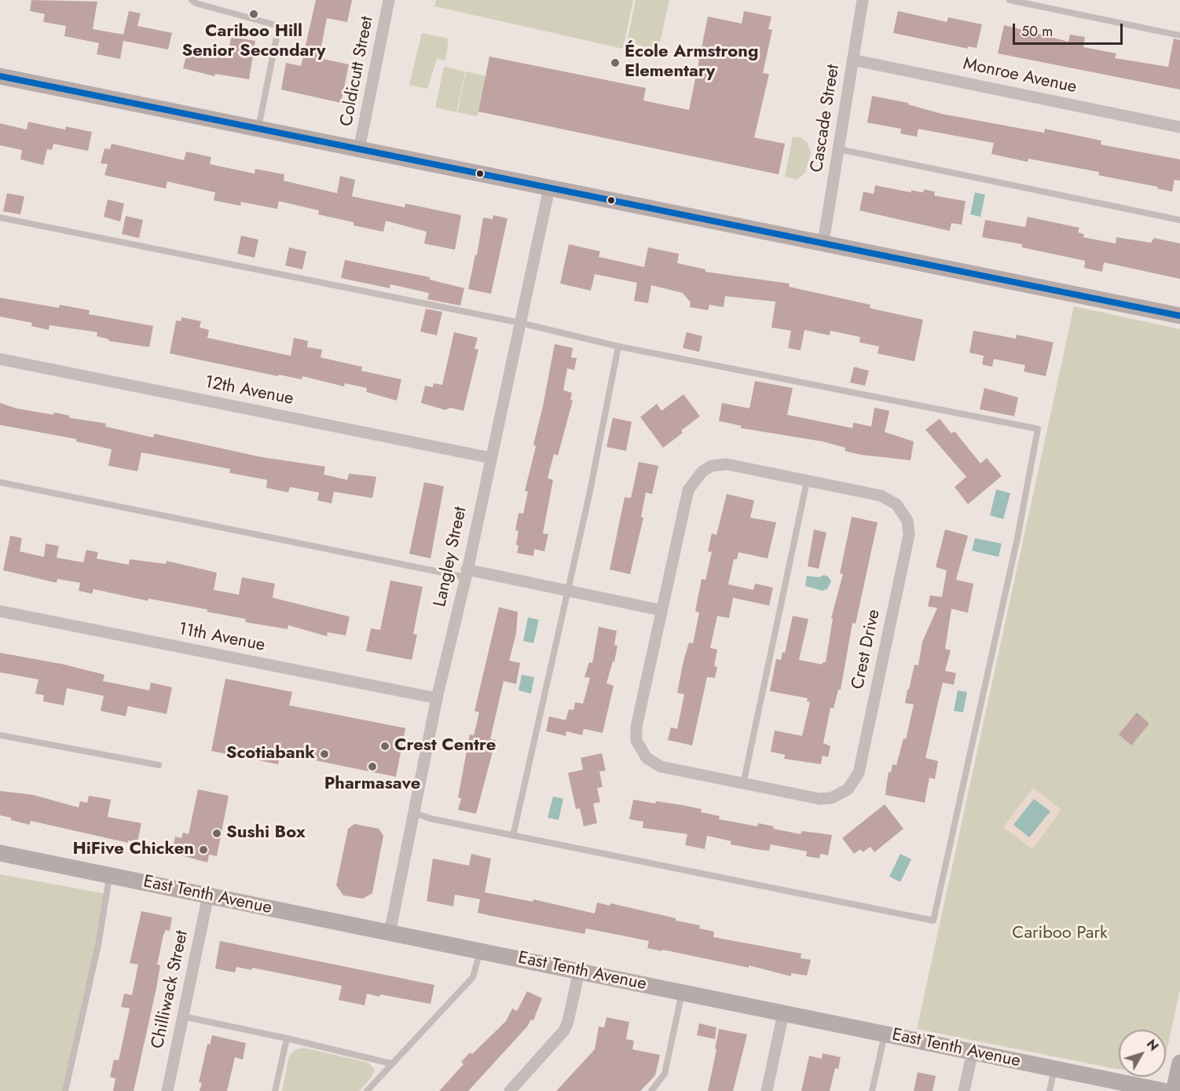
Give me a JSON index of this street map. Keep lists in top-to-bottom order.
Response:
{
  "streets": {
    "street": [
      "Coldicutt Street",
      "Monroe Avenue",
      "Cascade Street",
      "12th Avenue",
      "Langley Street",
      "11th Avenue",
      "Crest Drive",
      "East Tenth Avenue",
      "Chilliwack Street"
    ]
  },
  "crossings": [
    ["Monroe Avenue", "Cascade Street"],
    ["12th Avenue", "Langley Street"],
    ["Langley Street", "11th Avenue"],
    ["Langley Street", "East Tenth Avenue"],
    ["East Tenth Avenue", "Chilliwack Street"]
  ],
  "parks": ["Cariboo Park"],
  "places": [
    "Cariboo Hill Senior Secondary",
    "École Armstrong Elementary",
    "Crest Centre",
    "Scotiabank",
    "Pharmasave",
    "Sushi Box",
    "HiFive Chicken"
  ],
  "scale_bar": "50 m",
  "north": "top right"
}
